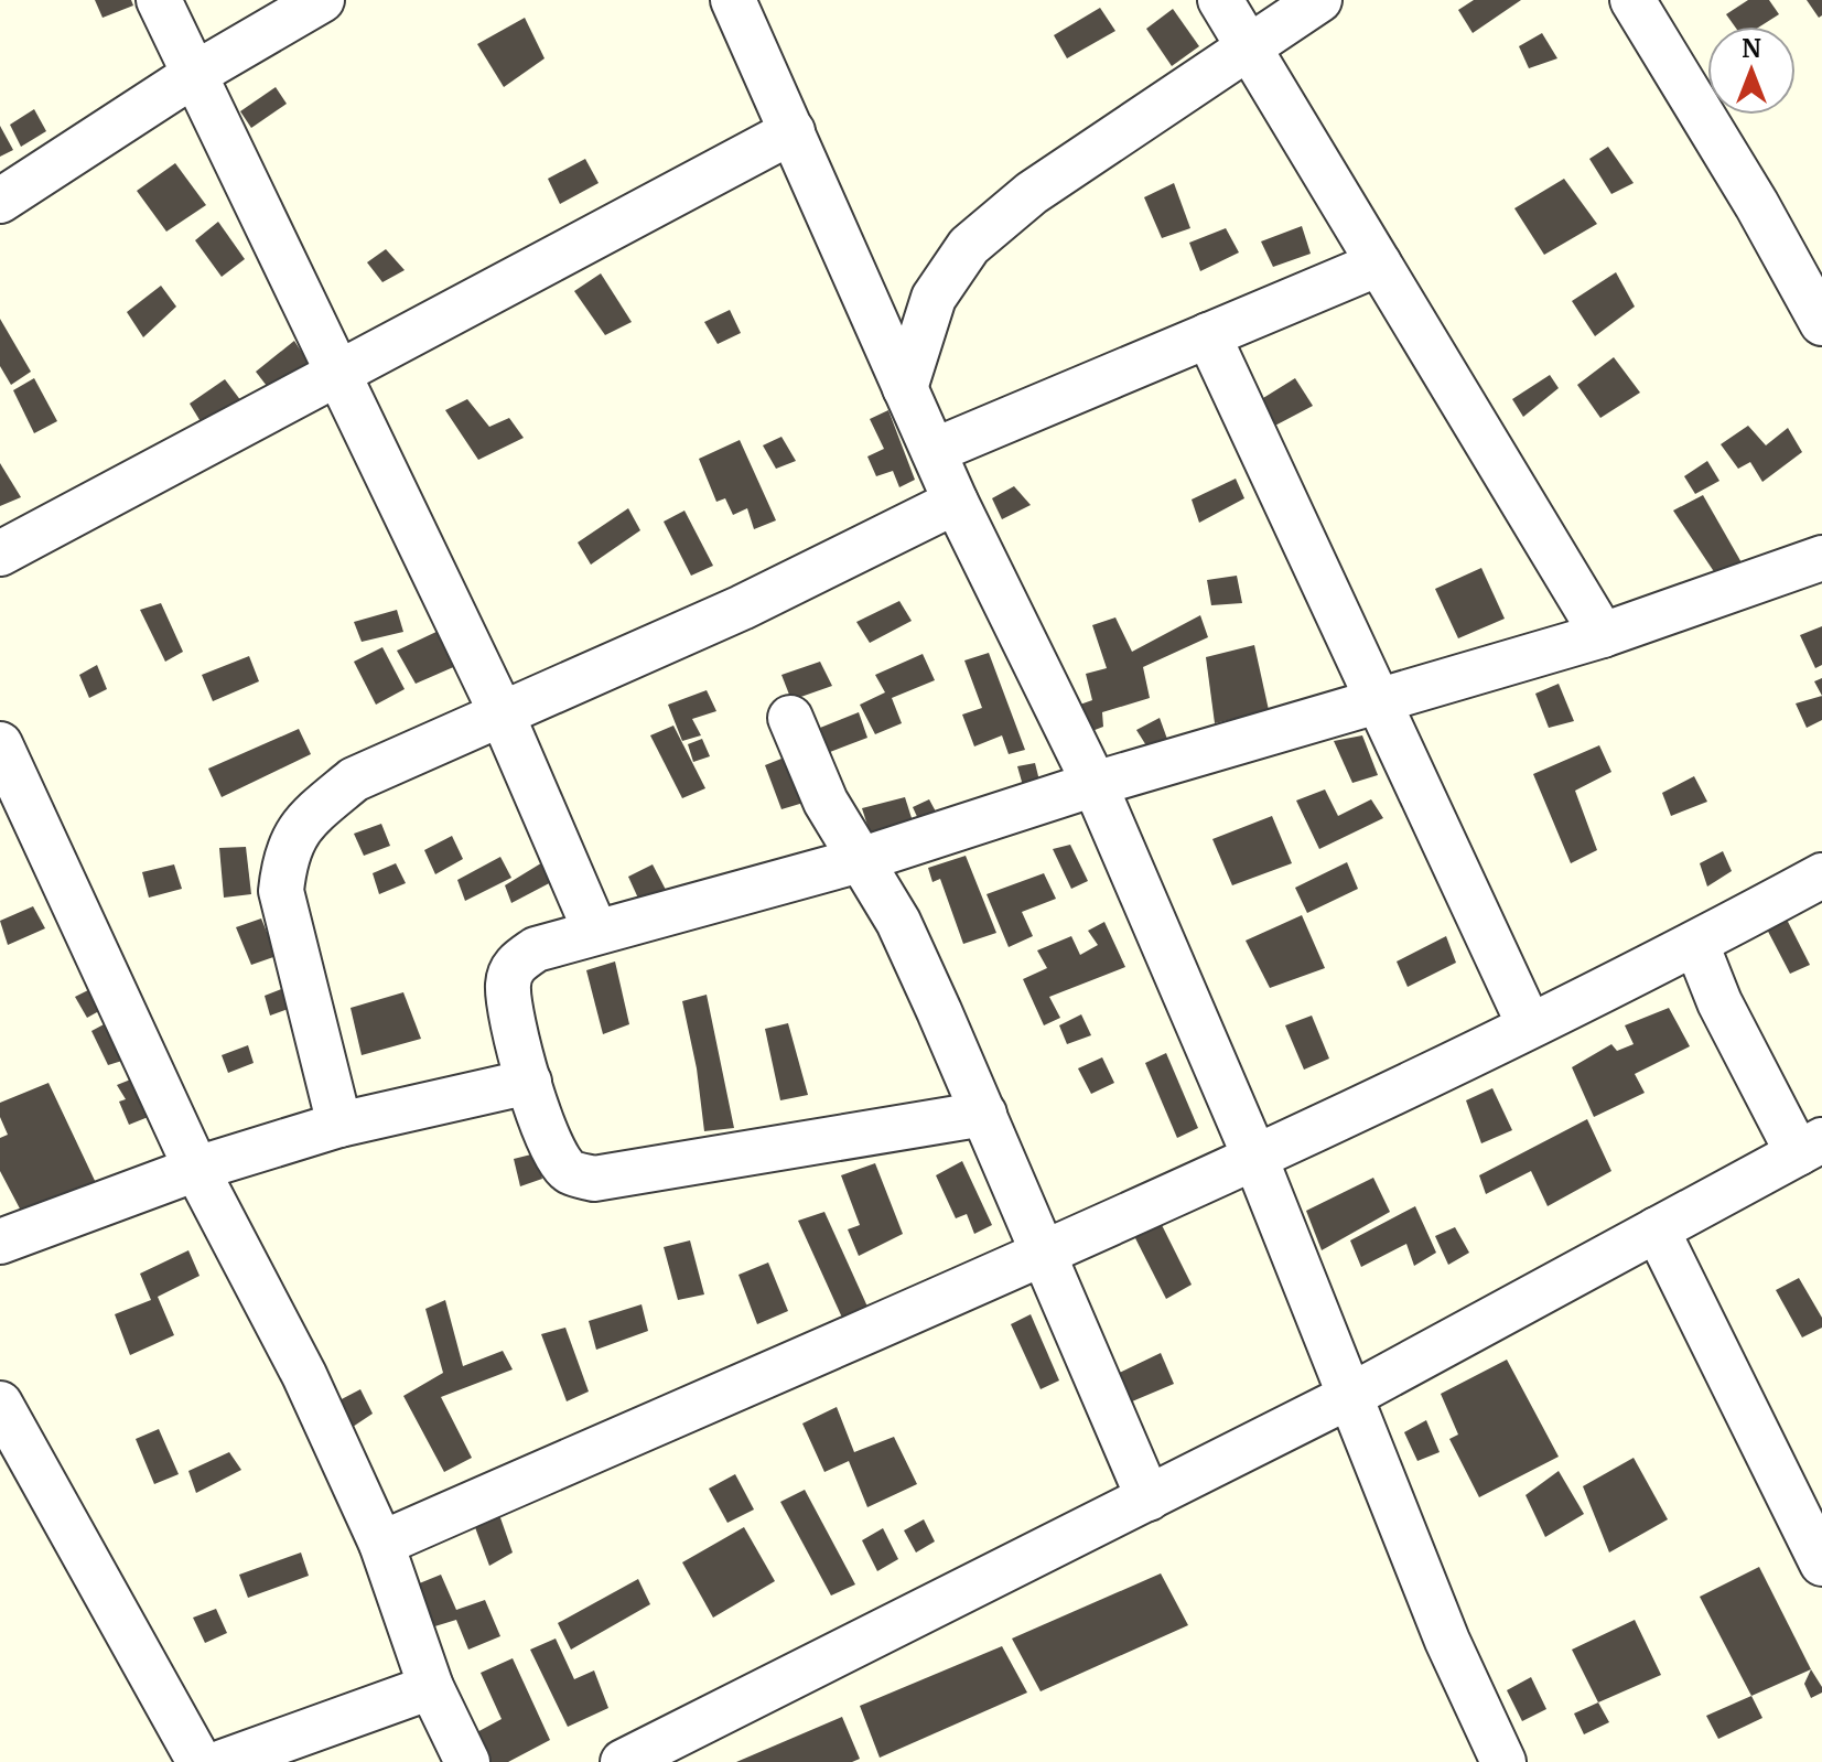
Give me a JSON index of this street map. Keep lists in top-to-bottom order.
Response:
{
  "north": "top"
}
